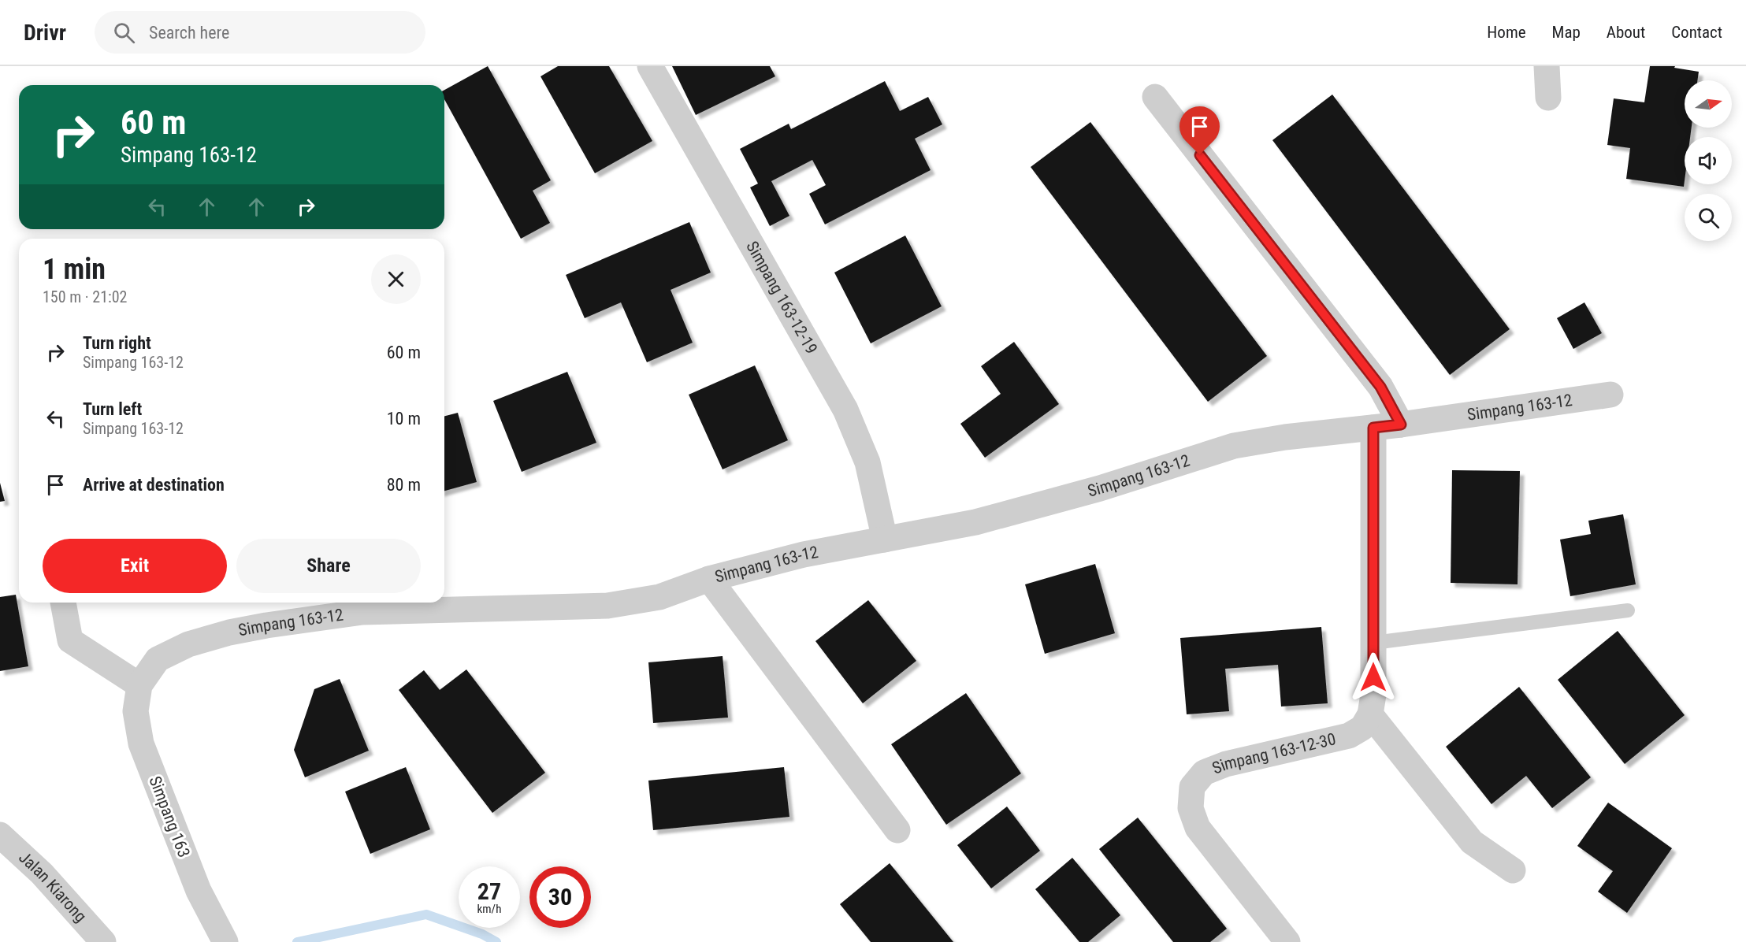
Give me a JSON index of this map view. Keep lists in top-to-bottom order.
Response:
{
  "streets": {
    "street": [
      "Simpang 163-12-19",
      "Simpang 163-12",
      "Simpang 163-12-30",
      "Simpang 163",
      "Jalan Kiarong"
    ]
  },
  "crossings": [
    ["Simpang 163-12-19", "Simpang 163-12"],
    ["Simpang 163-12", "Simpang 163"]
  ],
  "north": "right",
  "page": {
    "header": "Drivr",
    "search": "Search here",
    "nav": [
      "Home",
      "Map",
      "About",
      "Contact"
    ],
    "turn": ["60 m", "Simpang 163-12"],
    "heading": ["1 min", "150 m · 21:02"],
    "list": [
      {
        "name": "Turn right",
        "note": "Simpang 163-12",
        "value": "60 m"
      },
      {
        "name": "Turn left",
        "note": "Simpang 163-12",
        "value": "10 m"
      },
      {
        "name": "Arrive at destination",
        "value": "80 m"
      }
    ],
    "buttons": ["Exit", "Share"],
    "speed": "27 km/h",
    "limit": "30"
  }
}
